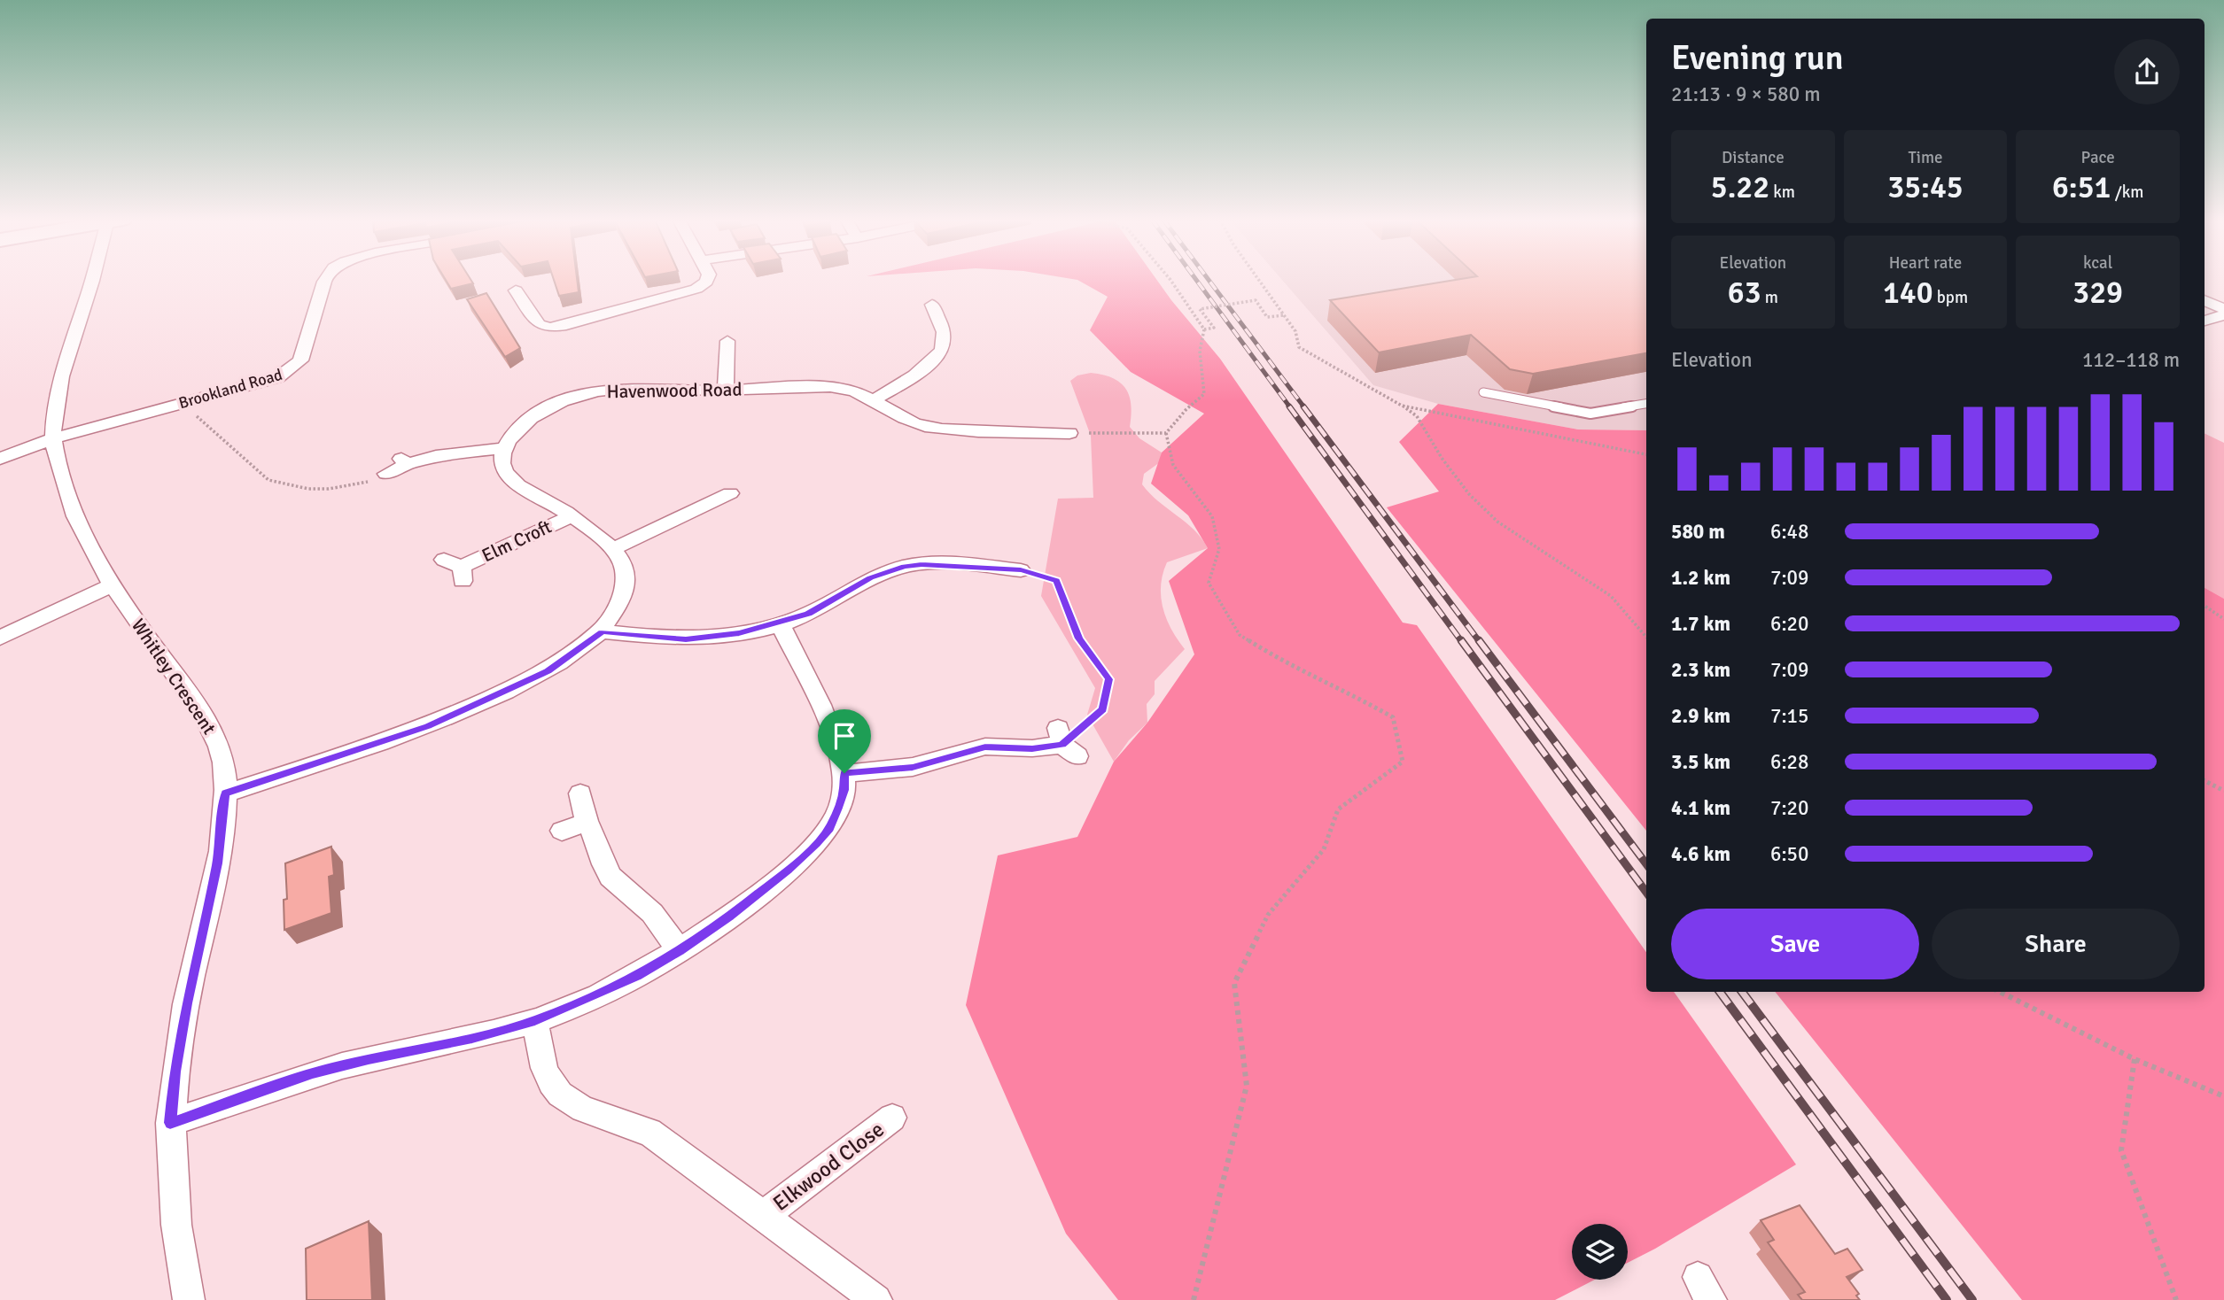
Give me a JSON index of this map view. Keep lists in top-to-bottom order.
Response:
{
  "streets": {
    "street": [
      "Brookland Road",
      "Havenwood Road",
      "Elm Croft",
      "Whitley Crescent",
      "Elkwood Close"
    ]
  },
  "crossings": [
    ["Brookland Road", "Whitley Crescent"]
  ],
  "page": {
    "heading": ["Evening run", "21:13 · 9 × 580 m"],
    "stats": [
      ["Distance", "5.22 km"],
      ["Time", "35:45"],
      ["Pace", "6:51 /km"],
      ["Elevation", "63 m"],
      ["Heart rate", "140 bpm"],
      ["kcal", "329"]
    ],
    "chart": ["Elevation", "112–118 m"],
    "list": [
      {
        "name": "580 m",
        "note": "6:48"
      },
      {
        "name": "1.2 km",
        "note": "7:09"
      },
      {
        "name": "1.7 km",
        "note": "6:20"
      },
      {
        "name": "2.3 km",
        "note": "7:09"
      },
      {
        "name": "2.9 km",
        "note": "7:15"
      },
      {
        "name": "3.5 km",
        "note": "6:28"
      },
      {
        "name": "4.1 km",
        "note": "7:20"
      },
      {
        "name": "4.6 km",
        "note": "6:50"
      }
    ],
    "buttons": ["Save", "Share"]
  }
}
